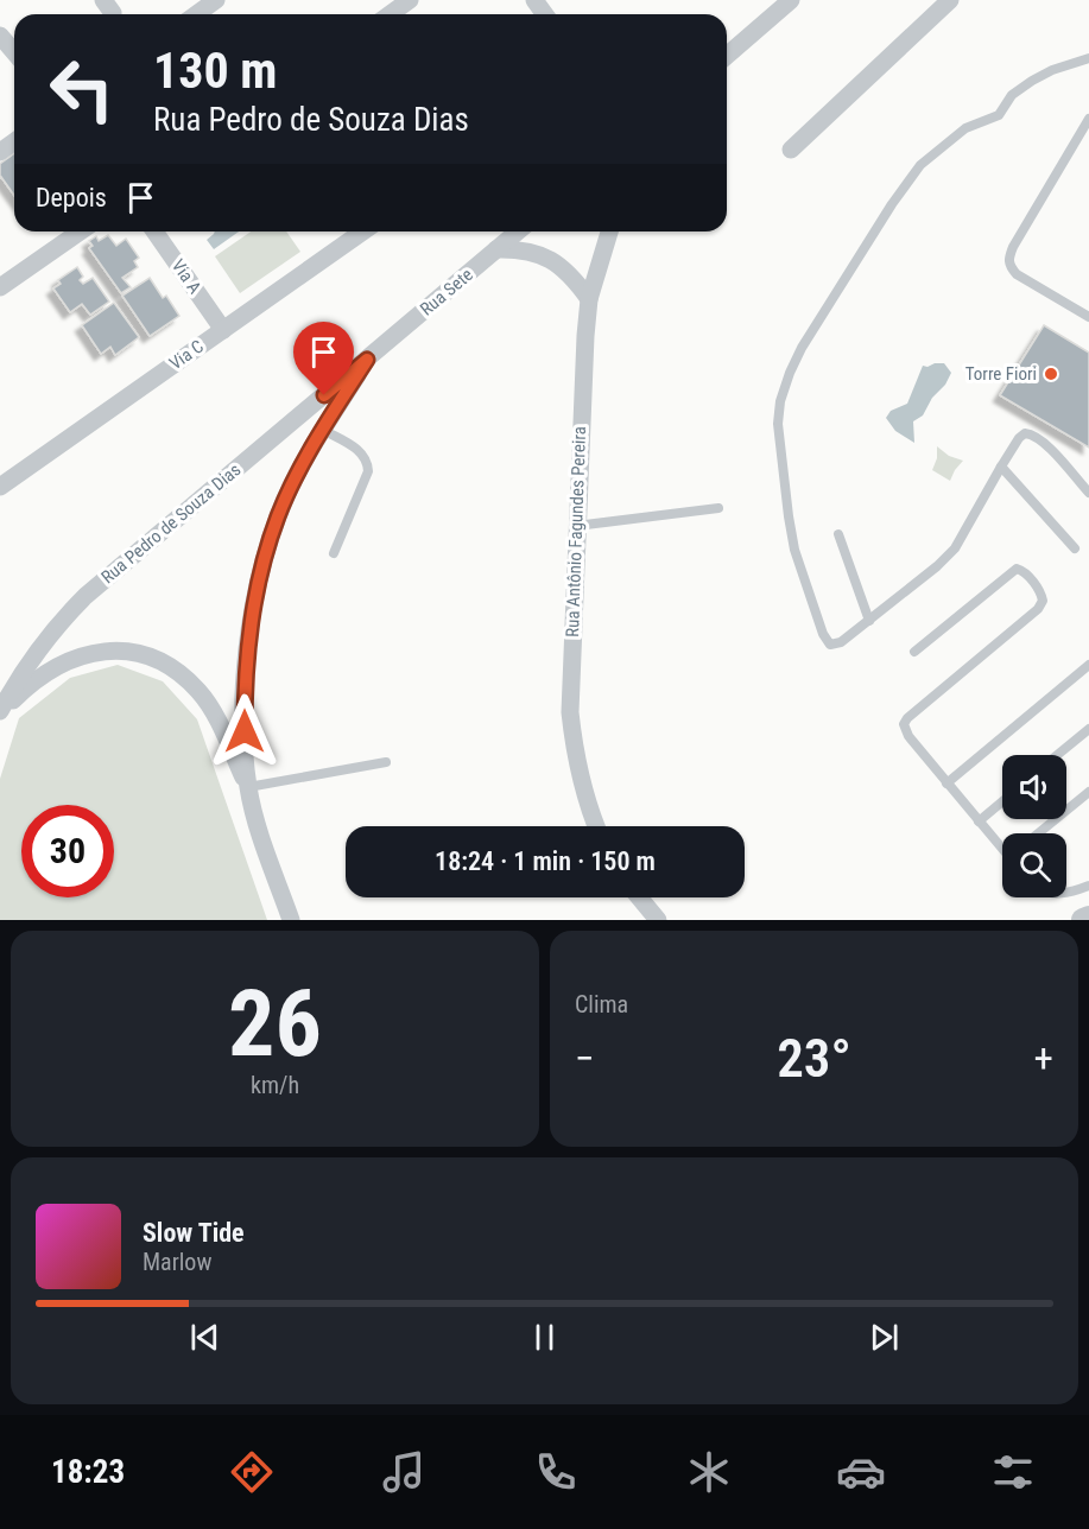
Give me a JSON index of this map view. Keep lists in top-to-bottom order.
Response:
{
  "streets": {
    "street": [
      "Via A",
      "Rua Sete",
      "Via C",
      "Rua Pedro de Souza Dias",
      "Rua Antônio Fagundes Pereira"
    ]
  },
  "crossings": [
    ["Via A", "Via C"],
    ["Rua Sete", "Rua Pedro de Souza Dias"]
  ],
  "places": ["Torre Fiori"],
  "page": {
    "turn": ["130 m", "Rua Pedro de Souza Dias"],
    "then": "Depois",
    "limit": "30",
    "trip": "18:24 · 1 min · 150 m",
    "tile": [
      ["26", "km/h"],
      "Clima"
    ],
    "heat": ["−", "23°", "+"],
    "song": ["Slow Tide", "Marlow"],
    "tabs": "18:23"
  }
}
